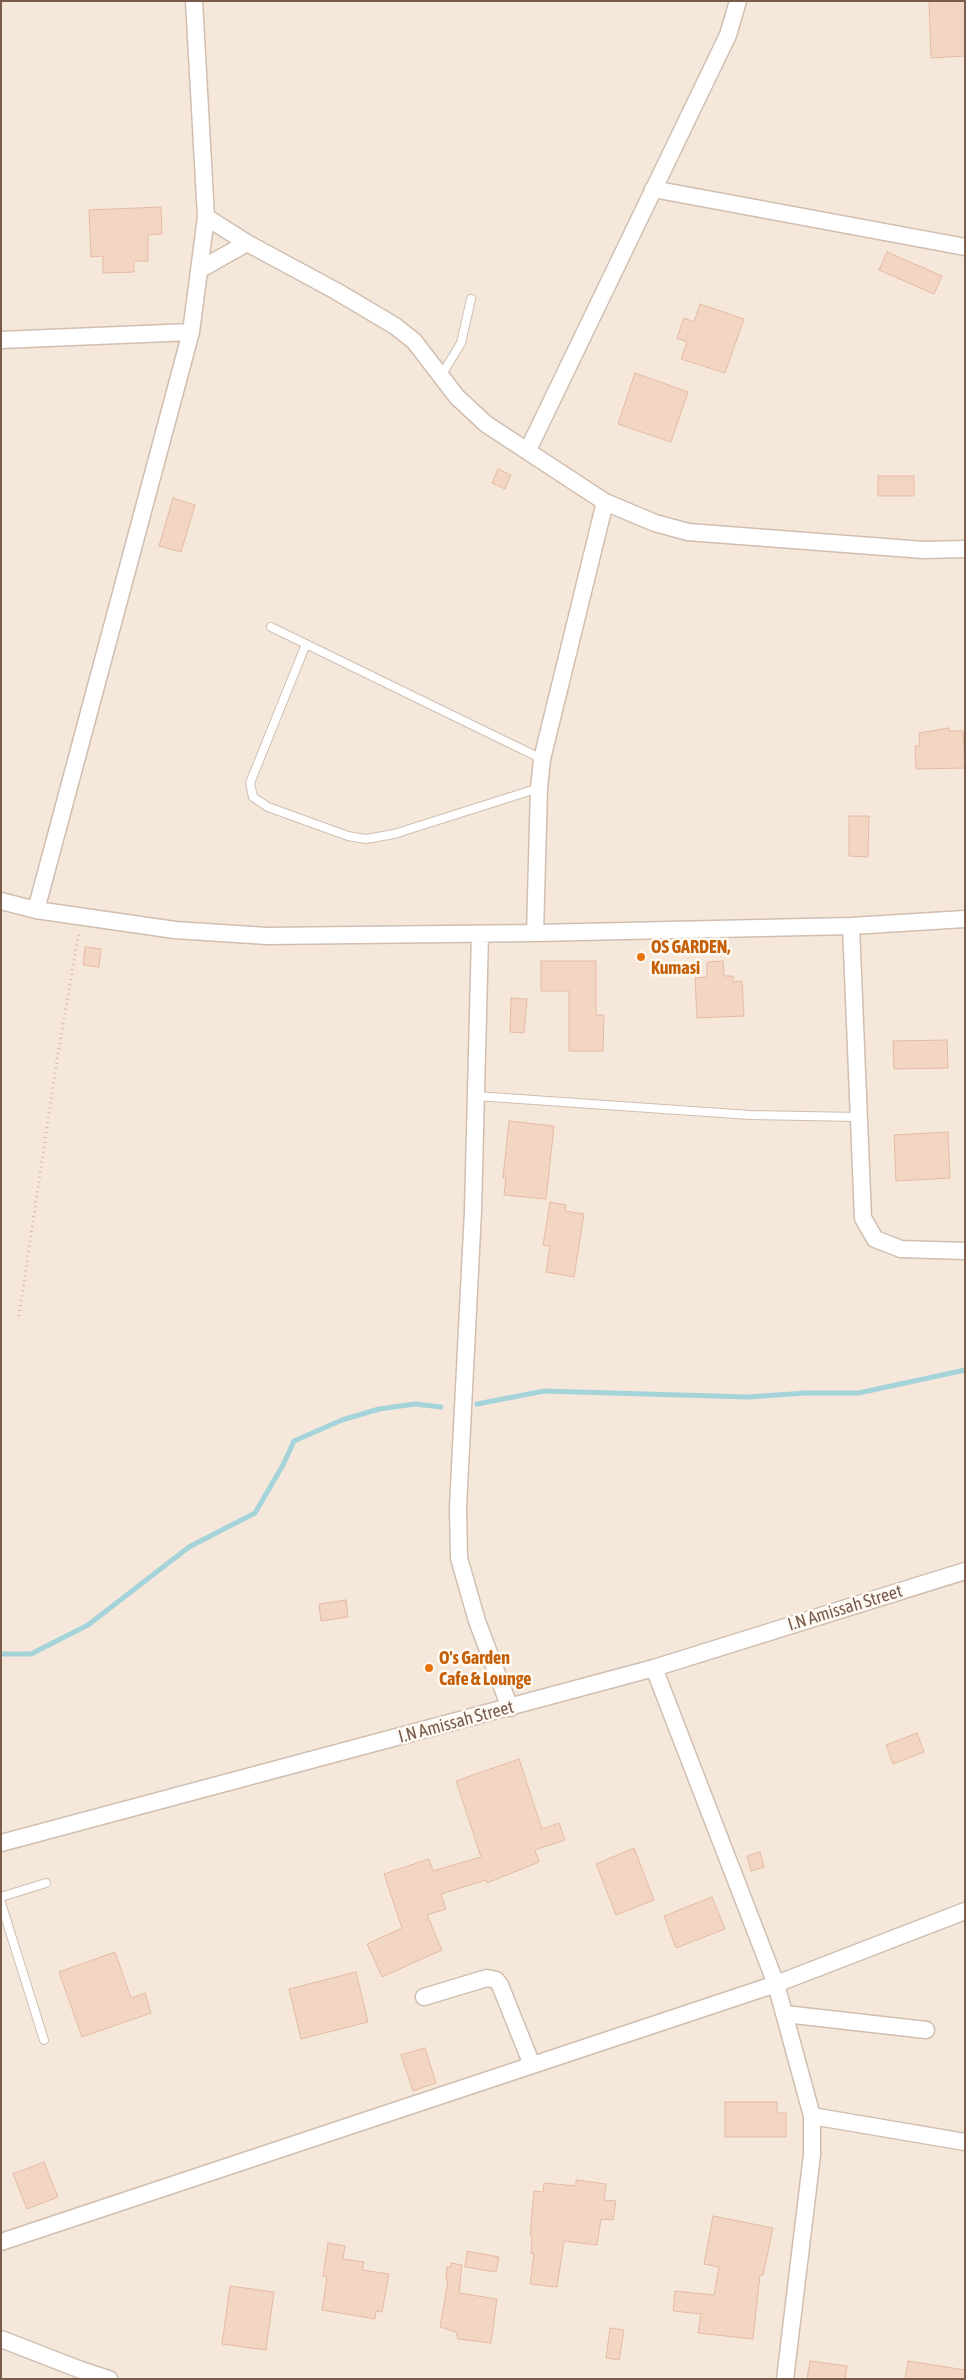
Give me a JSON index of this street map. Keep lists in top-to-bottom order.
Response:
{
  "streets": {
    "street": ["I.N Amissah Street"]
  },
  "places": ["OS GARDEN, Kumasi", "O's Garden Cafe & Lounge"]
}
